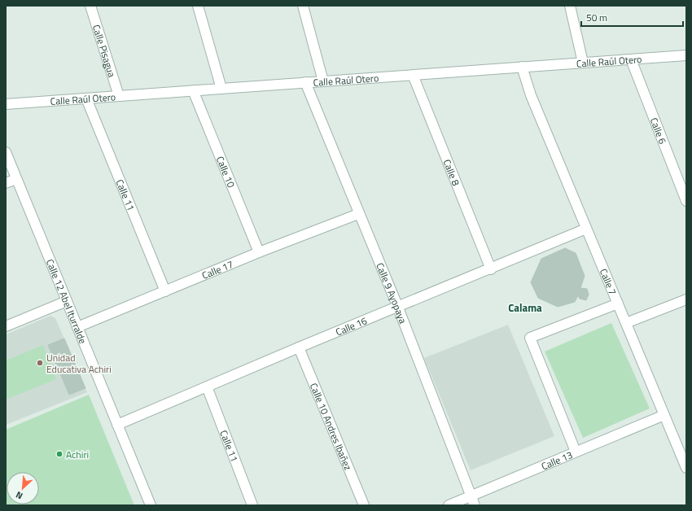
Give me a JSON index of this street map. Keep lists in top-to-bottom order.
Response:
{
  "streets": {
    "street": [
      "Calle Pisagua",
      "Calle Raúl Otero",
      "Calle 6",
      "Calle 10",
      "Calle 8",
      "Calle 11",
      "Calle 17",
      "Calle 7",
      "Calle 9 Ayopaya",
      "Calle 12 Abel Iturralde",
      "Calle 16",
      "Calle 10 Andres Ibañez",
      "Calle 13"
    ]
  },
  "crossings": [
    ["Calle Pisagua", "Calle Raúl Otero"],
    ["Calle Raúl Otero", "Calle 6"],
    ["Calle Raúl Otero", "Calle 10"],
    ["Calle Raúl Otero", "Calle 8"],
    ["Calle Raúl Otero", "Calle 11"],
    ["Calle Raúl Otero", "Calle 7"],
    ["Calle Raúl Otero", "Calle 9 Ayopaya"],
    ["Calle 10", "Calle 17"],
    ["Calle 8", "Calle 16"],
    ["Calle 11", "Calle 17"],
    ["Calle 11", "Calle 16"],
    ["Calle 17", "Calle 9 Ayopaya"],
    ["Calle 17", "Calle 12 Abel Iturralde"],
    ["Calle 7", "Calle 16"],
    ["Calle 7", "Calle 13"],
    ["Calle 9 Ayopaya", "Calle 16"],
    ["Calle 9 Ayopaya", "Calle 13"],
    ["Calle 12 Abel Iturralde", "Calle 16"],
    ["Calle 16", "Calle 10 Andres Ibañez"]
  ],
  "districts": ["Calama"],
  "places": ["Unidad Educativa Achiri", "Achiri"],
  "scale_bar": "50 m",
  "north": "bottom left"
}
